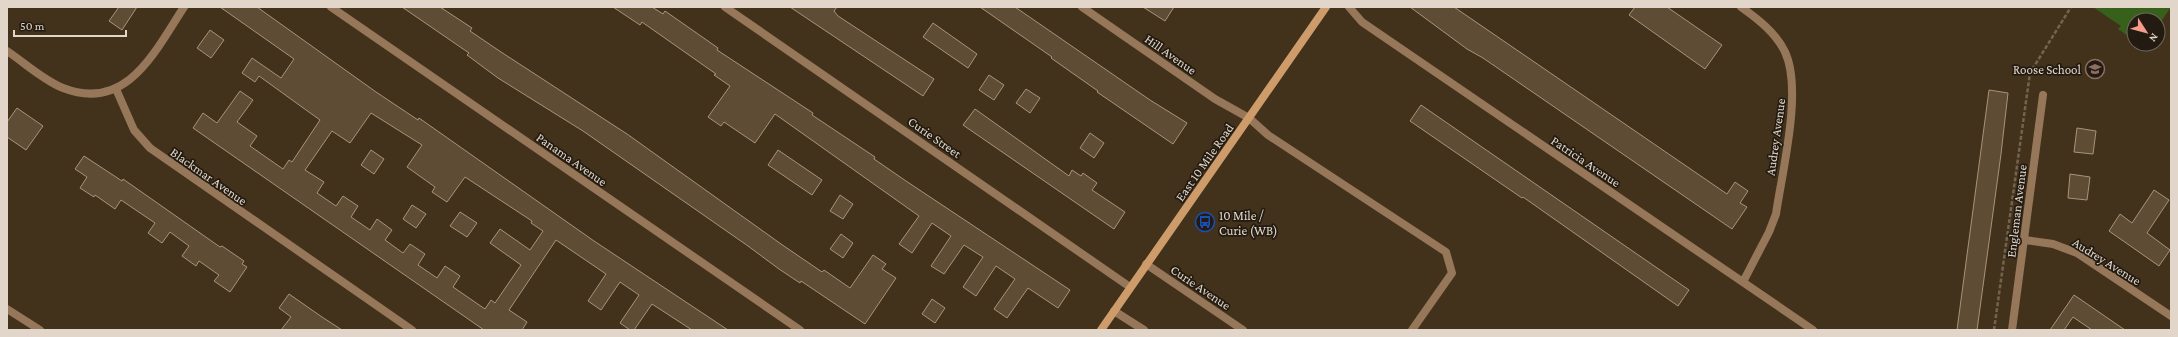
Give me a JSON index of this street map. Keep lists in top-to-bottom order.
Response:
{
  "streets": {
    "main road": ["East 10 Mile Road"],
    "street": [
      "Hill Avenue",
      "Curie Street",
      "Audrey Avenue",
      "Panama Avenue",
      "Patricia Avenue",
      "Blackmar Avenue",
      "Engleman Avenue",
      "Curie Avenue"
    ]
  },
  "crossings": [
    ["Hill Avenue", "East 10 Mile Road"],
    ["Curie Street", "East 10 Mile Road"],
    ["Audrey Avenue", "Patricia Avenue"],
    ["Audrey Avenue", "Engleman Avenue"],
    ["East 10 Mile Road", "Curie Avenue"]
  ],
  "places": {
    "school or university": ["Roose School"],
    "bus stop": ["10 Mile / Curie (WB)"]
  },
  "scale_bar": "50 m",
  "north": "bottom right"
}
